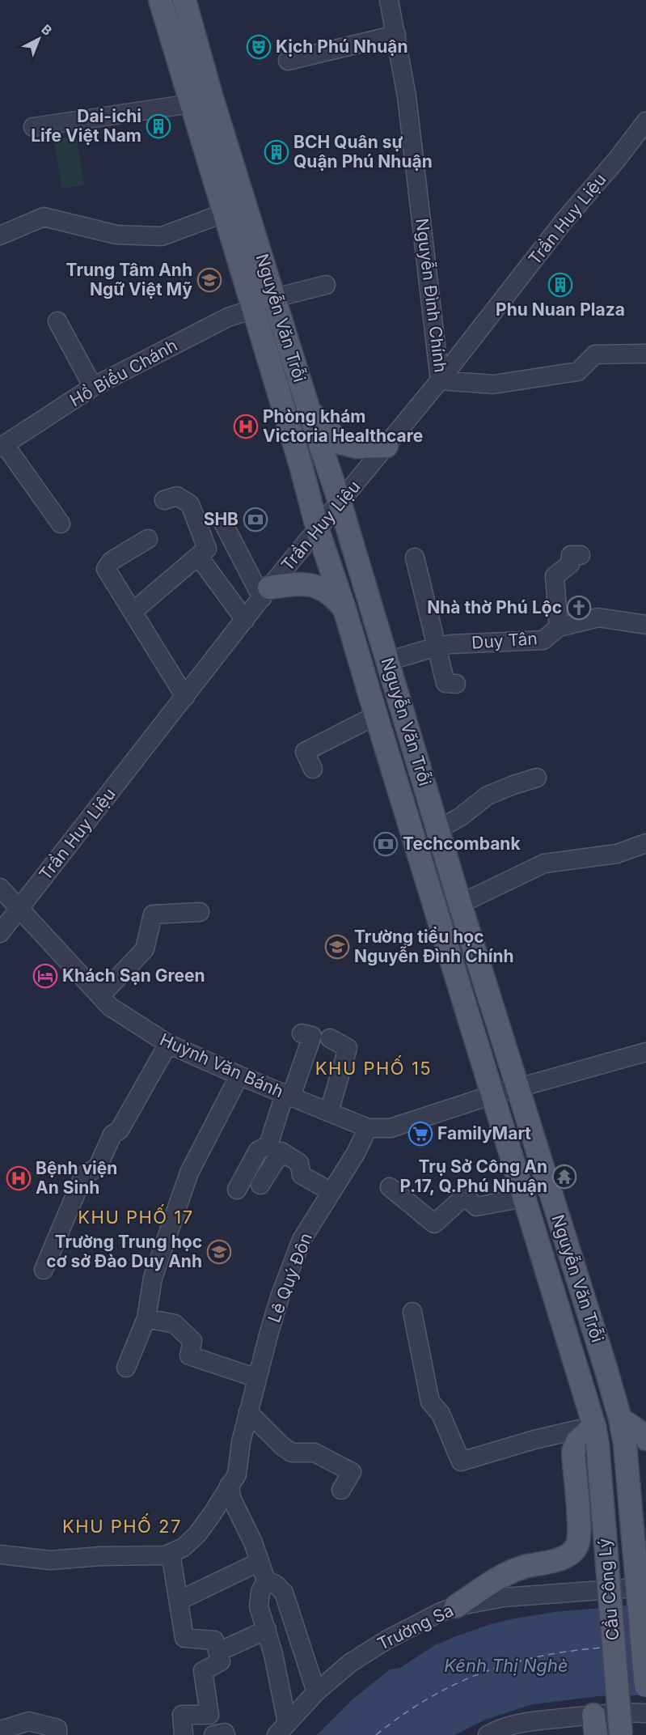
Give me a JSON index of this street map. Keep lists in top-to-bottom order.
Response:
{
  "streets": {
    "main road": ["Nguyễn Văn Trỗi", "Cầu Công Lý"],
    "street": [
      "Trần Huy Liệu",
      "Nguyễn Đình Chính",
      "Hồ Biểu Chánh",
      "Duy Tân",
      "Huỳnh Văn Bánh",
      "Lê Quý Ðôn",
      "Trường Sa"
    ]
  },
  "crossings": [
    ["Trần Huy Liệu", "Nguyễn Đình Chính"],
    ["Trần Huy Liệu", "Nguyễn Văn Trỗi"],
    ["Trần Huy Liệu", "Huỳnh Văn Bánh"],
    ["Nguyễn Văn Trỗi", "Hồ Biểu Chánh"],
    ["Nguyễn Văn Trỗi", "Duy Tân"],
    ["Nguyễn Văn Trỗi", "Huỳnh Văn Bánh"],
    ["Nguyễn Văn Trỗi", "Cầu Công Lý"],
    ["Huỳnh Văn Bánh", "Lê Quý Ðôn"]
  ],
  "districts": ["KHU PHỐ 15", "KHU PHỐ 17", "KHU PHỐ 27"],
  "water": ["Kênh Thị Nghè"],
  "places": {
    "theatre": ["Kịch Phú Nhuận"],
    "building": ["Dai-ichi Life Việt Nam", "BCH Quân sự Quận Phú Nhuận", "Phu Nuan Plaza"],
    "school or university": ["Trung Tâm Anh Ngữ Việt Mỹ", "Trường tiểu học Nguyễn Đình Chính", "Trường Trung học cơ sở Đào Duy Anh"],
    "hospital": ["Phòng khám Victoria Healthcare", "Bệnh viện An Sinh"],
    "bank": ["SHB", "Techcombank"],
    "church": ["Nhà thờ Phú Lộc"],
    "hotel": ["Khách Sạn Green"],
    "supermarket": ["FamilyMart"],
    "temple": ["Trụ Sở Công An P.17, Q.Phú Nhuận"]
  },
  "north": "top right"
}
